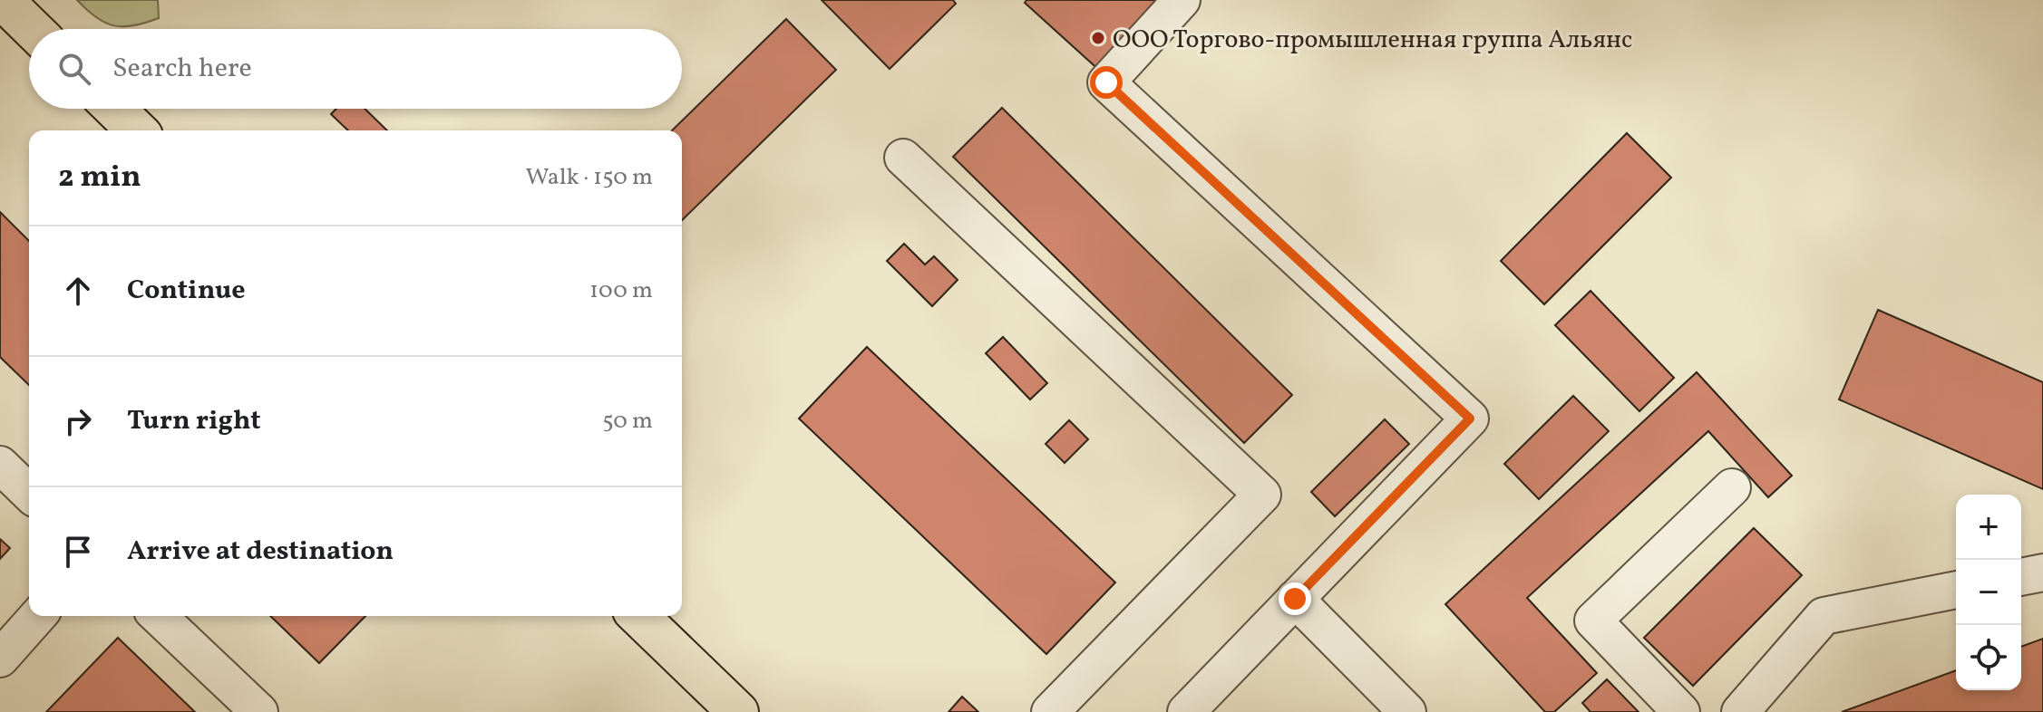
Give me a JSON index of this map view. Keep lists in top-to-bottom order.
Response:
{
  "places": ["ООО Торгово-промышленная группа Альянс"],
  "page": {
    "search": "Search here",
    "heading": ["2 min", "Walk · 150 m"],
    "list": [
      ["Continue", "100 m"],
      ["Turn right", "50 m"],
      "Arrive at destination"
    ],
    "map_buttons": ["+", "−"]
  }
}
